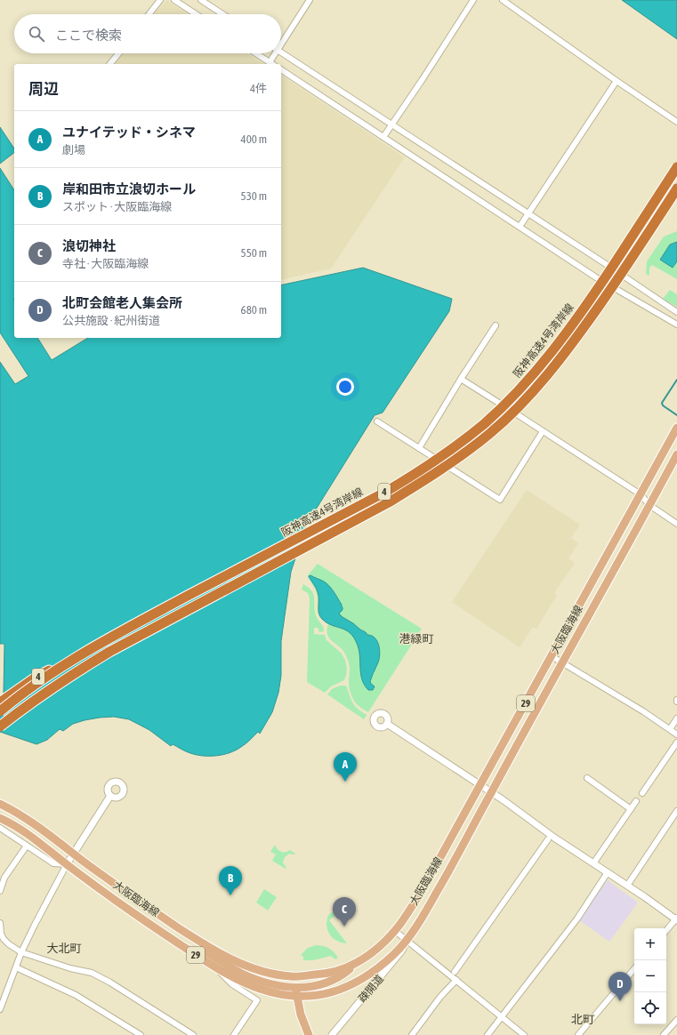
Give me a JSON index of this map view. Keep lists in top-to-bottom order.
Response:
{
  "streets": {
    "highway": ["阪神高速4号湾岸線", "4"],
    "main road": ["大阪臨海線", "29"],
    "street": ["疎開道"]
  },
  "crossings": [
    ["阪神高速4号湾岸線", "4"],
    ["大阪臨海線", "疎開道"]
  ],
  "districts": ["港緑町", "大北町", "北町"],
  "page": {
    "search": "ここで検索",
    "heading": ["周辺", "4件"],
    "list": [
      {
        "mark": "A",
        "name": "ユナイテッド・シネマ",
        "note": "劇場",
        "value": "400 m"
      },
      {
        "mark": "B",
        "name": "岸和田市立浪切ホール",
        "note": "スポット · 大阪臨海線",
        "value": "530 m"
      },
      {
        "mark": "C",
        "name": "浪切神社",
        "note": "寺社 · 大阪臨海線",
        "value": "550 m"
      },
      {
        "mark": "D",
        "name": "北町会館老人集会所",
        "note": "公共施設 · 紀州街道",
        "value": "680 m"
      }
    ],
    "pins": [
      "A",
      "B",
      "C",
      "D"
    ],
    "map_buttons": ["+", "−"]
  }
}
